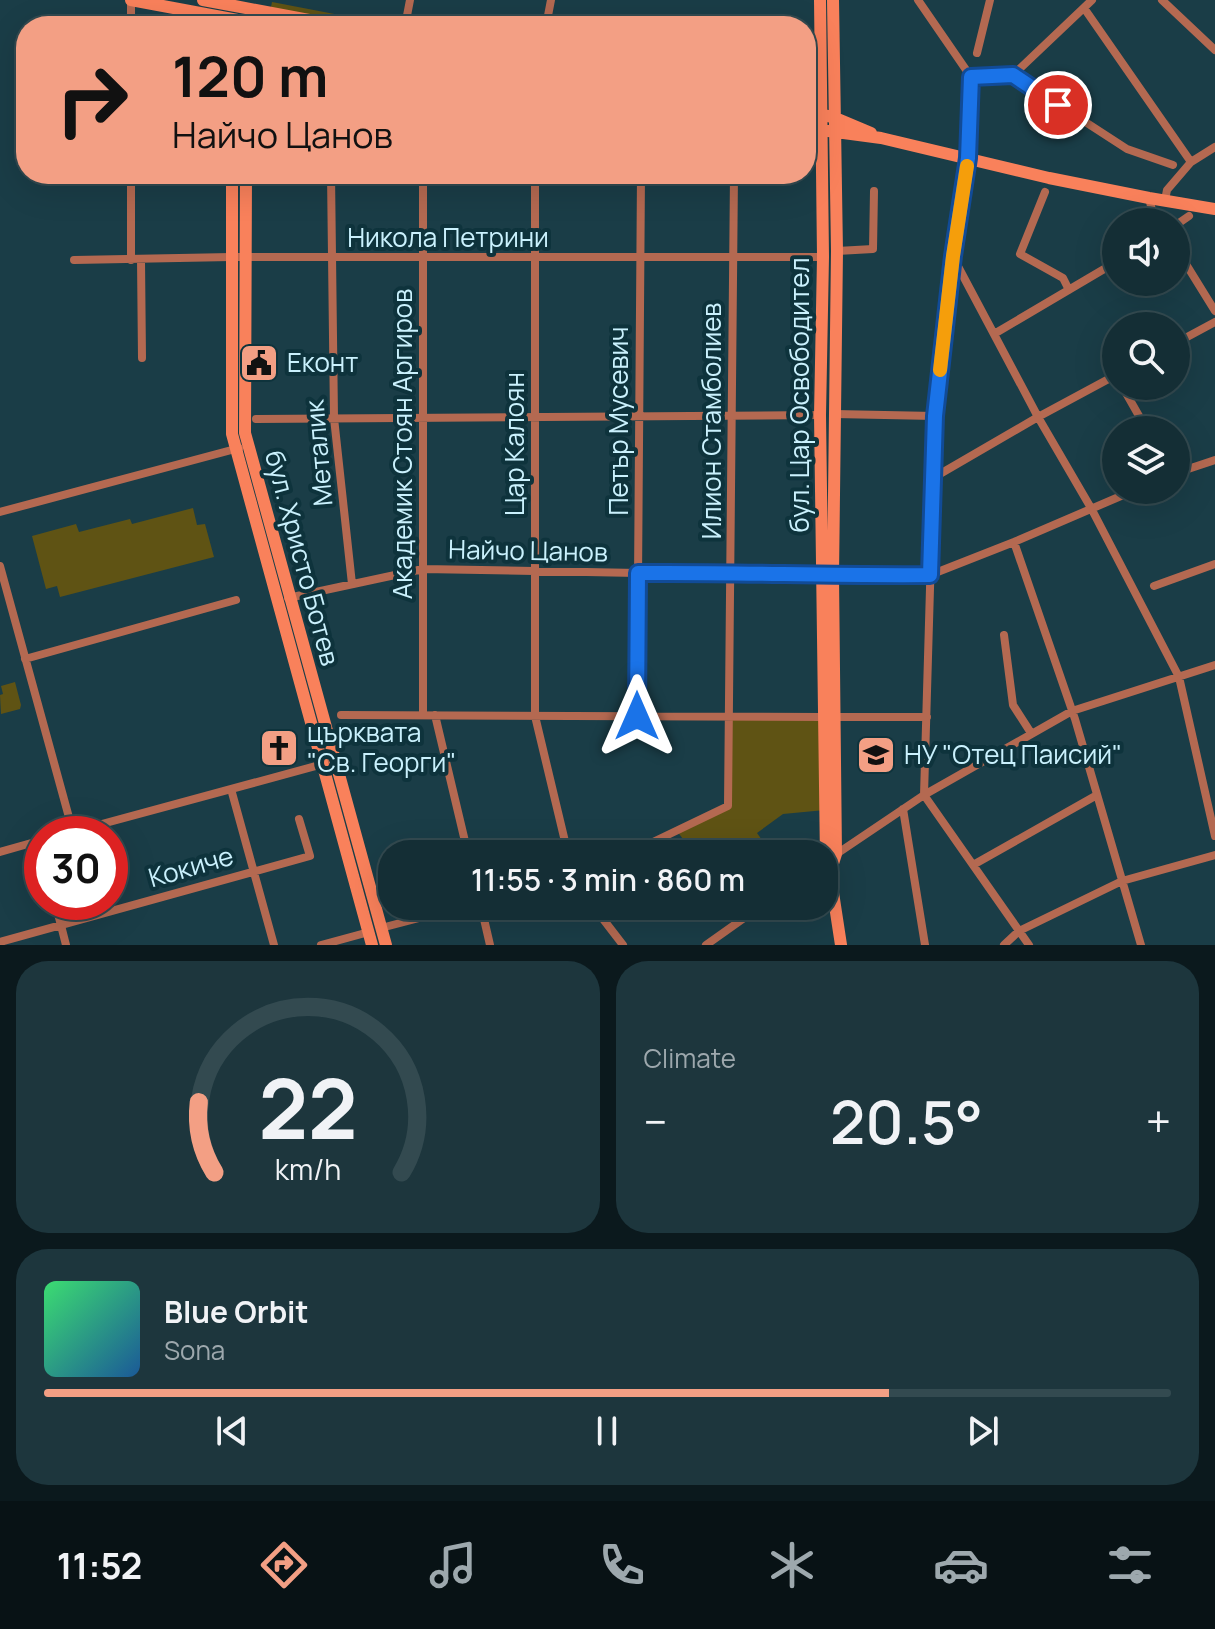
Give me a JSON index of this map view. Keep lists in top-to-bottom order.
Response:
{
  "streets": {
    "street": [
      "Никола Петрини",
      "бул. Цар Освободител",
      "Петър Мусевич",
      "Илион Стамболиев",
      "Академик Стоян Аргиров",
      "Цар Калоян",
      "Металик",
      "Найчо Цанов",
      "бул. Христо Ботев",
      "Кокиче"
    ]
  },
  "crossings": [
    ["Никола Петрини", "бул. Цар Освободител"],
    ["Никола Петрини", "Петър Мусевич"],
    ["Никола Петрини", "Илион Стамболиев"],
    ["Никола Петрини", "Академик Стоян Аргиров"],
    ["Никола Петрини", "Цар Калоян"],
    ["Никола Петрини", "Металик"],
    ["Никола Петрини", "бул. Христо Ботев"],
    ["бул. Цар Освободител", "Найчо Цанов"],
    ["Петър Мусевич", "Найчо Цанов"],
    ["Илион Стамболиев", "Найчо Цанов"],
    ["Академик Стоян Аргиров", "Найчо Цанов"],
    ["Цар Калоян", "Найчо Цанов"],
    ["Металик", "Найчо Цанов"],
    ["Найчо Цанов", "бул. Христо Ботев"]
  ],
  "places": {
    "public building": ["Еконт"],
    "church": ["църквата \"Св. Георги\""],
    "school or university": ["НУ \"Отец Паисий\""]
  },
  "page": {
    "turn": ["120 m", "Найчо Цанов"],
    "limit": "30",
    "trip": "11:55 · 3 min · 860 m",
    "tile": "Climate",
    "heat": ["−", "20.5°", "+"],
    "song": ["Blue Orbit", "Sona"],
    "tabs": "11:52",
    "gauge": ["22", "km/h"]
  }
}
